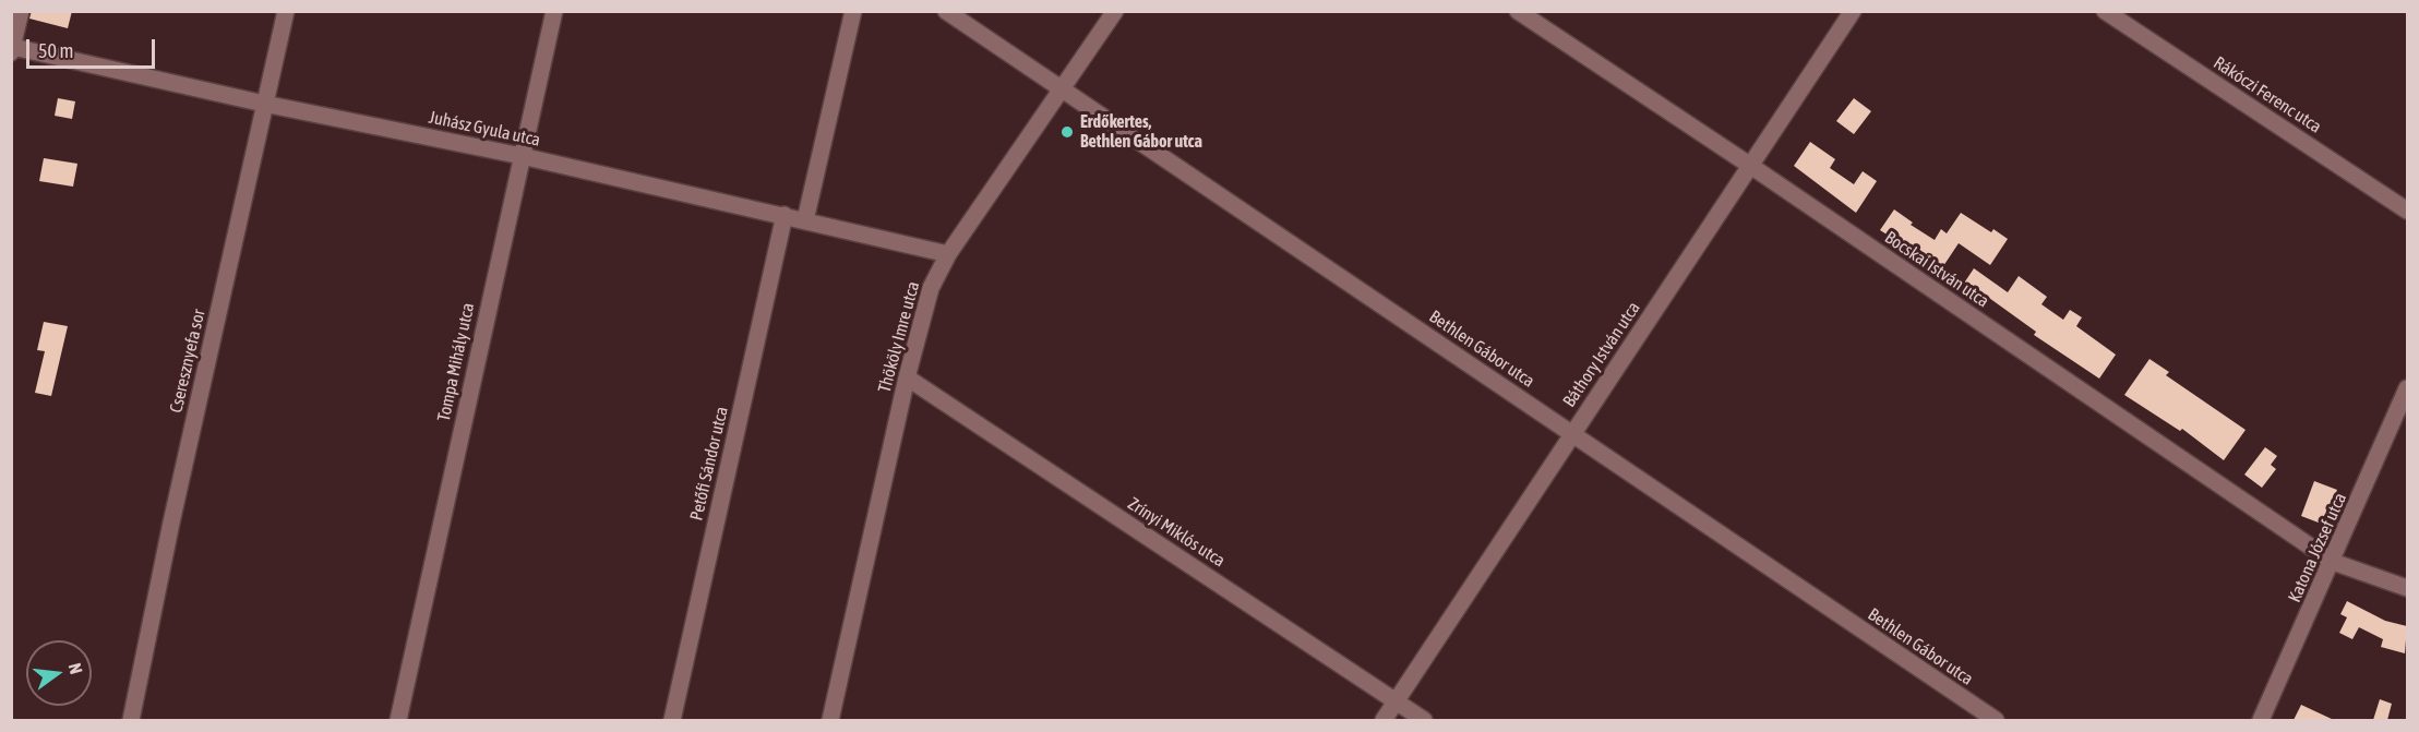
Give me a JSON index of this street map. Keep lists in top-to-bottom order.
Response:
{
  "streets": {
    "street": [
      "Rákóczi Ferenc utca",
      "Juhász Gyula utca",
      "Bocskai István utca",
      "Thököly Imre utca",
      "Bethlen Gábor utca",
      "Báthory István utca",
      "Cseresznyefa sor",
      "Tompa Mihály utca",
      "Petőfi Sándor utca",
      "Zrínyi Miklós utca",
      "Katona József utca"
    ]
  },
  "crossings": [
    ["Juhász Gyula utca", "Thököly Imre utca"],
    ["Juhász Gyula utca", "Cseresznyefa sor"],
    ["Juhász Gyula utca", "Tompa Mihály utca"],
    ["Juhász Gyula utca", "Petőfi Sándor utca"],
    ["Bocskai István utca", "Báthory István utca"],
    ["Bocskai István utca", "Katona József utca"],
    ["Thököly Imre utca", "Bethlen Gábor utca"],
    ["Thököly Imre utca", "Zrínyi Miklós utca"],
    ["Bethlen Gábor utca", "Báthory István utca"],
    ["Báthory István utca", "Zrínyi Miklós utca"]
  ],
  "places": ["Erdőkertes, Bethlen Gábor utca"],
  "scale_bar": "50 m",
  "north": "right"
}
